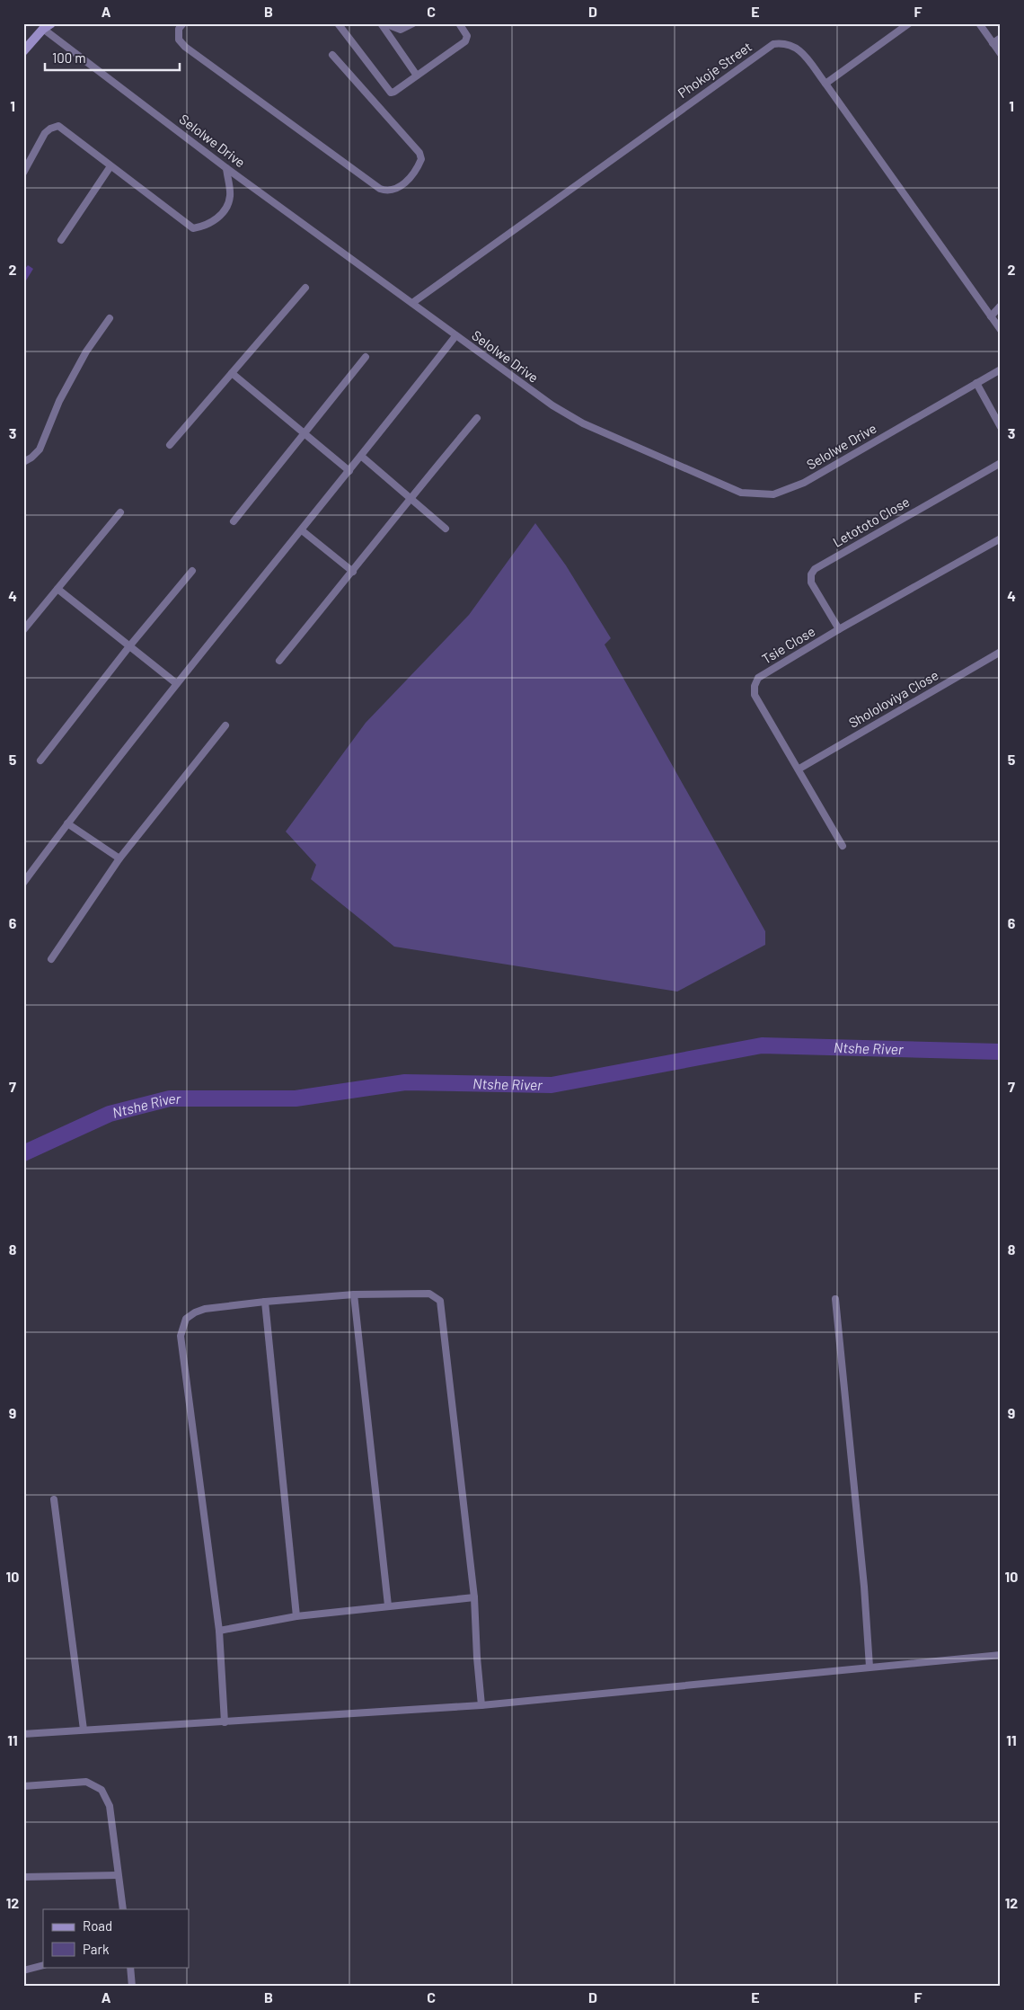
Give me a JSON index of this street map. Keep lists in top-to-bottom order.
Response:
{
  "streets": {
    "street": [
      "Phokoje Street",
      "Selolwe Drive",
      "Letototo Close",
      "Tsie Close",
      "Shololoviya Close"
    ]
  },
  "crossings": [
    ["Phokoje Street", "Selolwe Drive"],
    ["Letototo Close", "Tsie Close"],
    ["Tsie Close", "Shololoviya Close"]
  ],
  "water": ["Ntshe River"],
  "legend": ["Road", "Park"],
  "scale_bar": "100 m",
  "grid": {
    "columns": [
      "A",
      "B",
      "C",
      "D",
      "E",
      "F"
    ],
    "rows": [
      "1",
      "2",
      "3",
      "4",
      "5",
      "6",
      "7",
      "8",
      "9",
      "10",
      "11",
      "12"
    ]
  }
}
